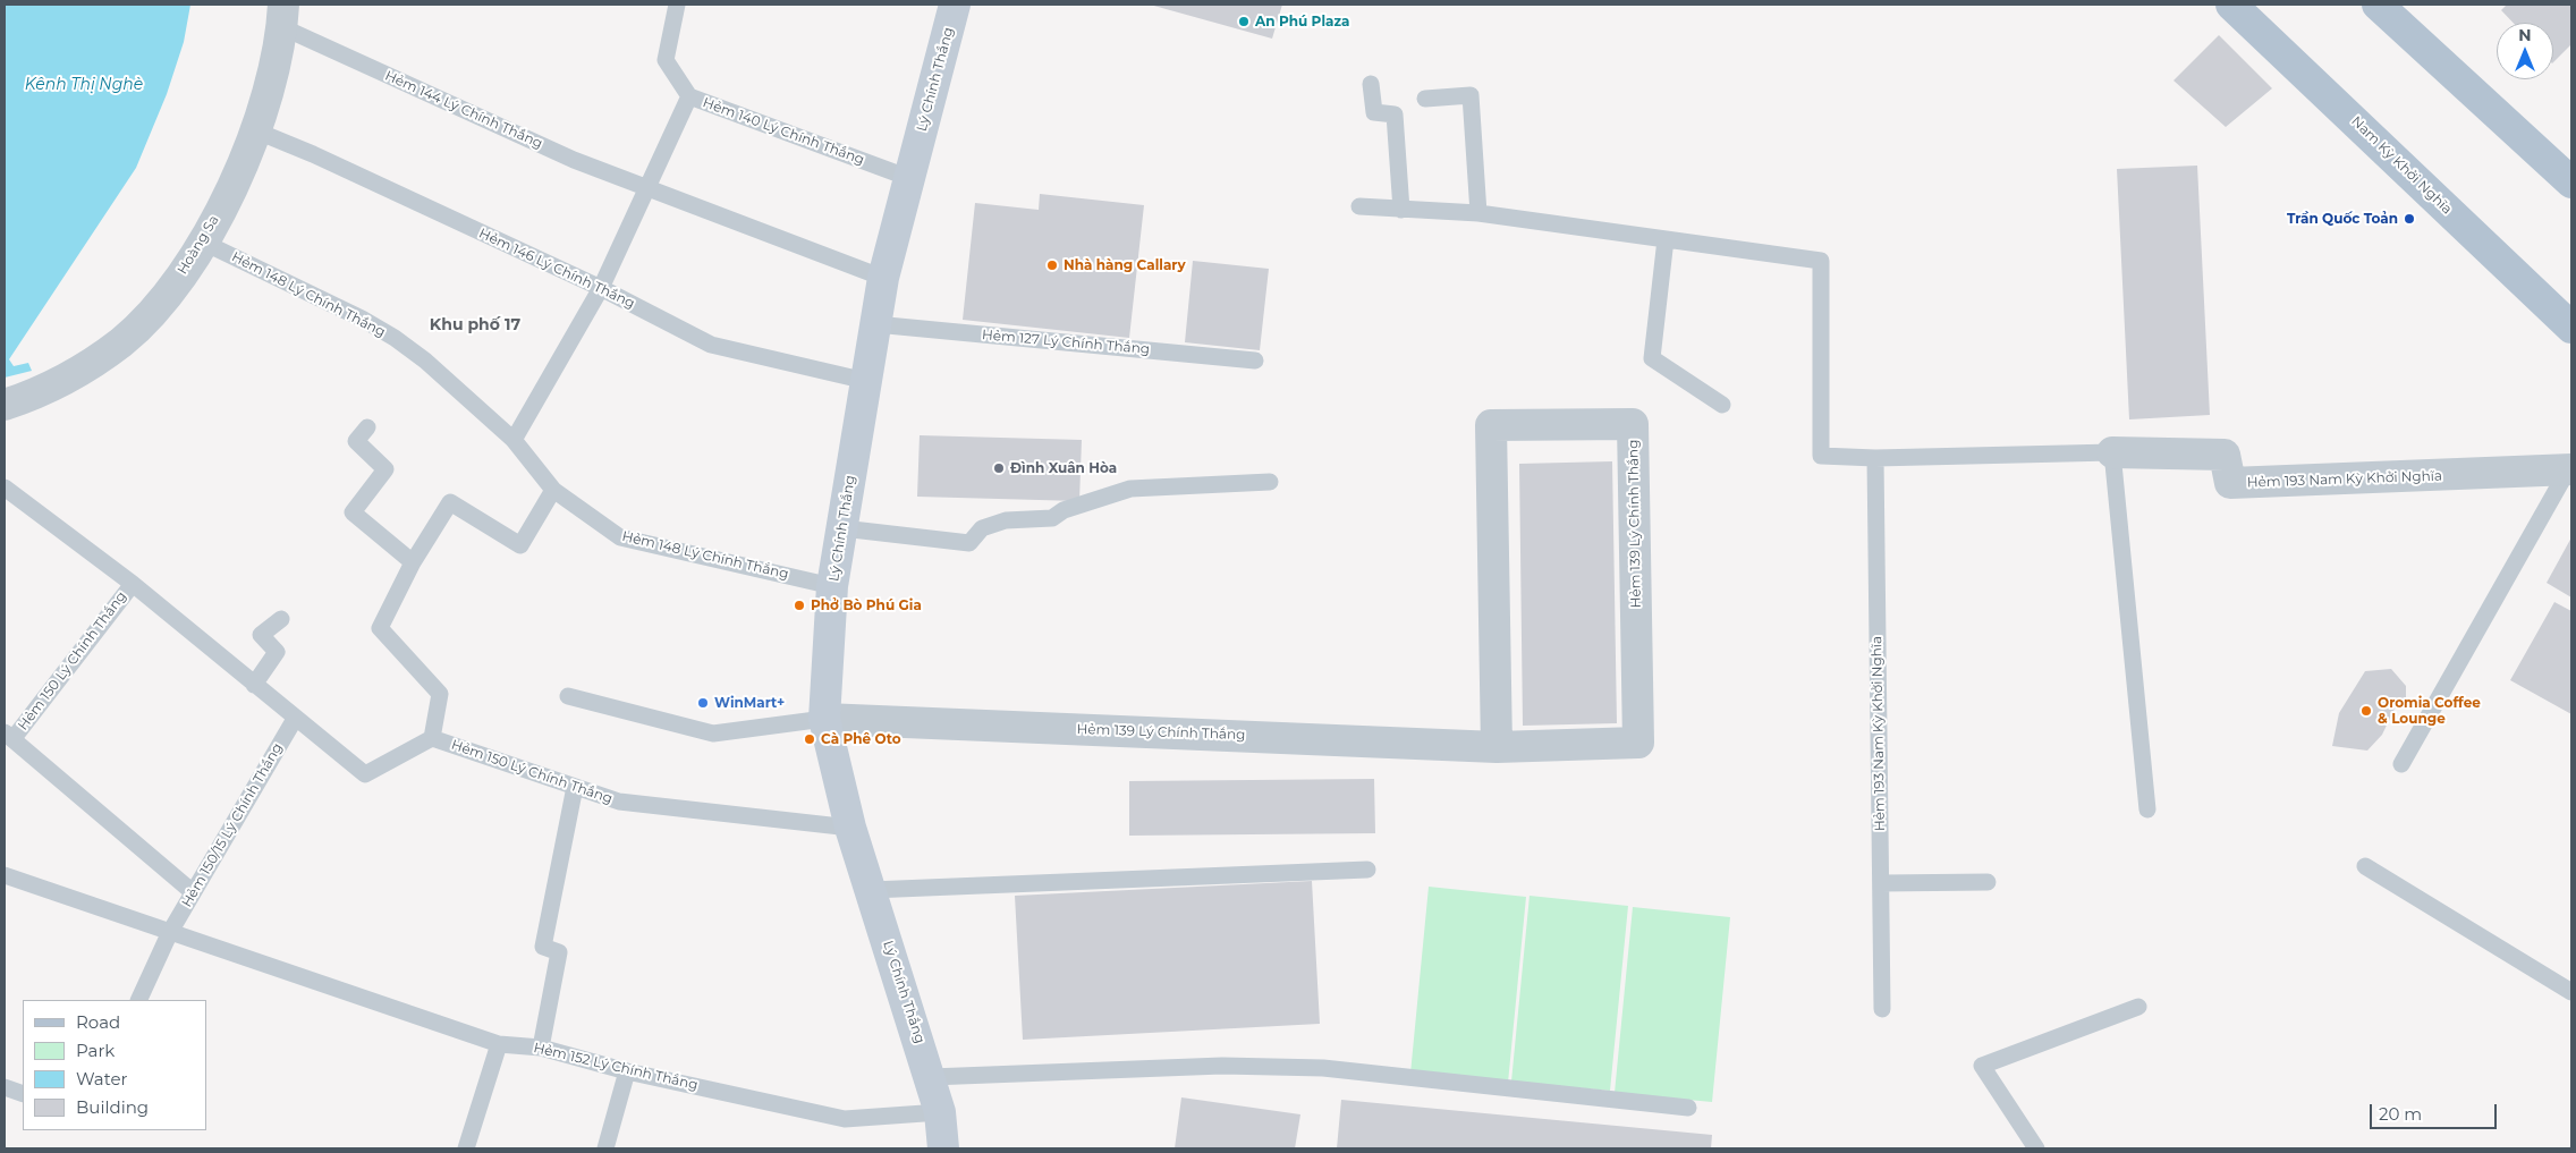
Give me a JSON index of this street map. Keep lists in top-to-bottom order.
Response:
{
  "streets": {
    "main road": ["Lý Chính Thắng", "Nam Kỳ Khởi Nghĩa"],
    "street": ["Hoàng Sa", "Hẻm 193 Nam Kỳ Khởi Nghĩa", "Hẻm 139 Lý Chính Thắng"],
    "lane": [
      "Hẻm 144 Lý Chính Thắng",
      "Hẻm 140 Lý Chính Thắng",
      "Hẻm 146 Lý Chính Thắng",
      "Hẻm 148 Lý Chính Thắng",
      "Hẻm 127 Lý Chính Thắng",
      "Hẻm 150 Lý Chính Thắng",
      "Hẻm 150/15 Lý Chính Thắng",
      "Hẻm 152 Lý Chính Thắng"
    ]
  },
  "crossings": [
    ["Lý Chính Thắng", "Hẻm 144 Lý Chính Thắng"],
    ["Lý Chính Thắng", "Hẻm 140 Lý Chính Thắng"],
    ["Lý Chính Thắng", "Hẻm 146 Lý Chính Thắng"],
    ["Lý Chính Thắng", "Hẻm 148 Lý Chính Thắng"],
    ["Lý Chính Thắng", "Hẻm 127 Lý Chính Thắng"],
    ["Lý Chính Thắng", "Hẻm 139 Lý Chính Thắng"],
    ["Lý Chính Thắng", "Hẻm 150 Lý Chính Thắng"],
    ["Lý Chính Thắng", "Hẻm 152 Lý Chính Thắng"],
    ["Hẻm 144 Lý Chính Thắng", "Hoàng Sa"],
    ["Hoàng Sa", "Hẻm 146 Lý Chính Thắng"],
    ["Hoàng Sa", "Hẻm 148 Lý Chính Thắng"],
    ["Hẻm 150 Lý Chính Thắng", "Hẻm 150/15 Lý Chính Thắng"],
    ["Hẻm 150/15 Lý Chính Thắng", "Hẻm 152 Lý Chính Thắng"]
  ],
  "districts": ["Khu phố 17"],
  "water": ["Kênh Thị Nghè"],
  "places": [
    "An Phú Plaza",
    "Trần Quốc Toản",
    "Nhà hàng Callary",
    "Đình Xuân Hòa",
    "Phở Bò Phú Gia",
    "WinMart+",
    "Oromia Coffee & Lounge",
    "Cà Phê Oto"
  ],
  "legend": [
    "Road",
    "Park",
    "Water",
    "Building"
  ],
  "scale_bar": "20 m",
  "north": "top"
}
